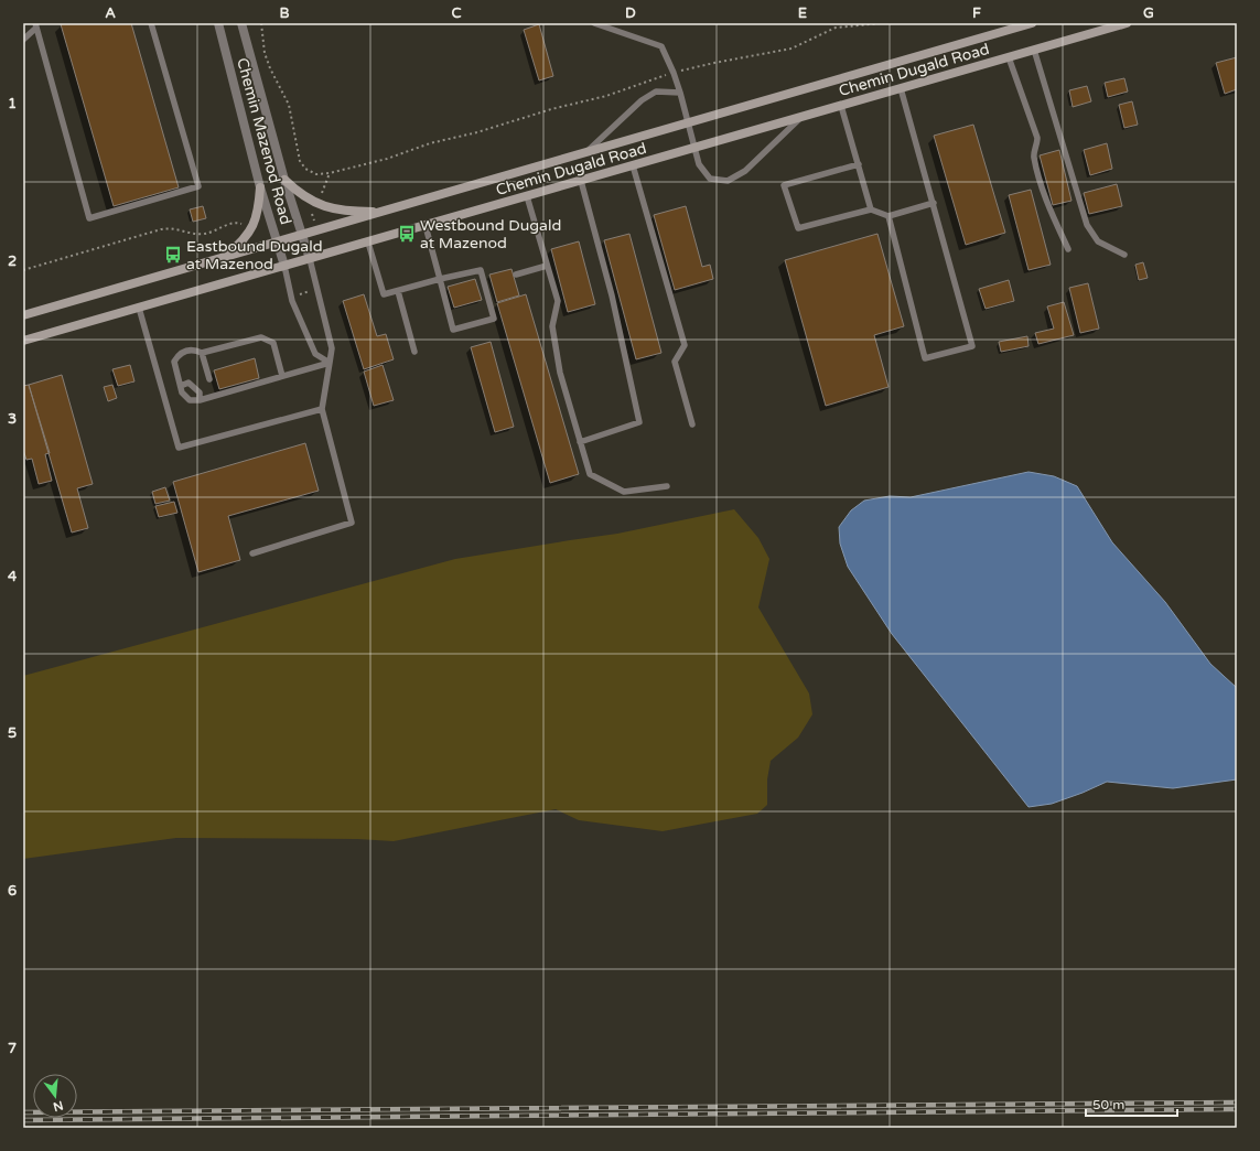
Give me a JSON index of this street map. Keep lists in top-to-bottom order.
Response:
{
  "streets": {
    "main road": ["Chemin Dugald Road"],
    "street": ["Chemin Mazenod Road"]
  },
  "crossings": [
    ["Chemin Dugald Road", "Chemin Mazenod Road"]
  ],
  "places": {
    "bus stop": ["Westbound Dugald at Mazenod", "Eastbound Dugald at Mazenod"]
  },
  "scale_bar": "50 m",
  "north": "bottom",
  "grid": {
    "columns": [
      "A",
      "B",
      "C",
      "D",
      "E",
      "F",
      "G"
    ],
    "rows": [
      "1",
      "2",
      "3",
      "4",
      "5",
      "6",
      "7"
    ]
  }
}
